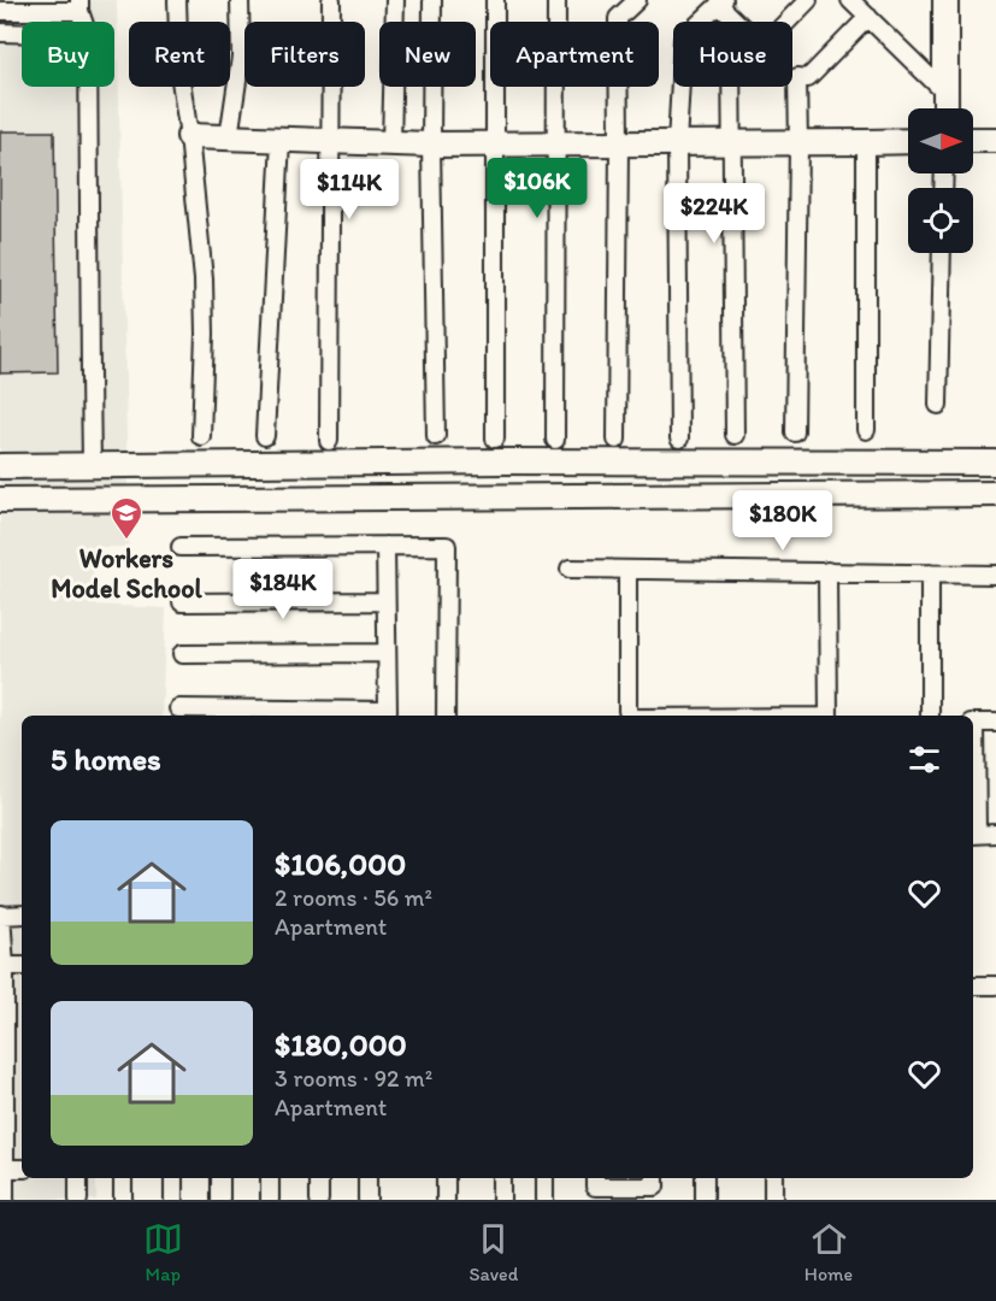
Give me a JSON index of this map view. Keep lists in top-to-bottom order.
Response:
{
  "places": {
    "school or university": ["Workers Model School"]
  },
  "north": "right",
  "page": {
    "chip": [
      "Buy",
      "Rent",
      "Filters",
      "New",
      "Apartment",
      "House"
    ],
    "price": [
      "$106K",
      "$114K",
      "$224K",
      "$180K",
      "$184K"
    ],
    "heading": "5 homes",
    "list": [
      {
        "name": "$106,000",
        "note": "2 rooms · 56 m² · Apartment"
      },
      {
        "name": "$180,000",
        "note": "3 rooms · 92 m² · Apartment"
      }
    ],
    "tabs": ["Map", "Saved", "Home"]
  }
}
